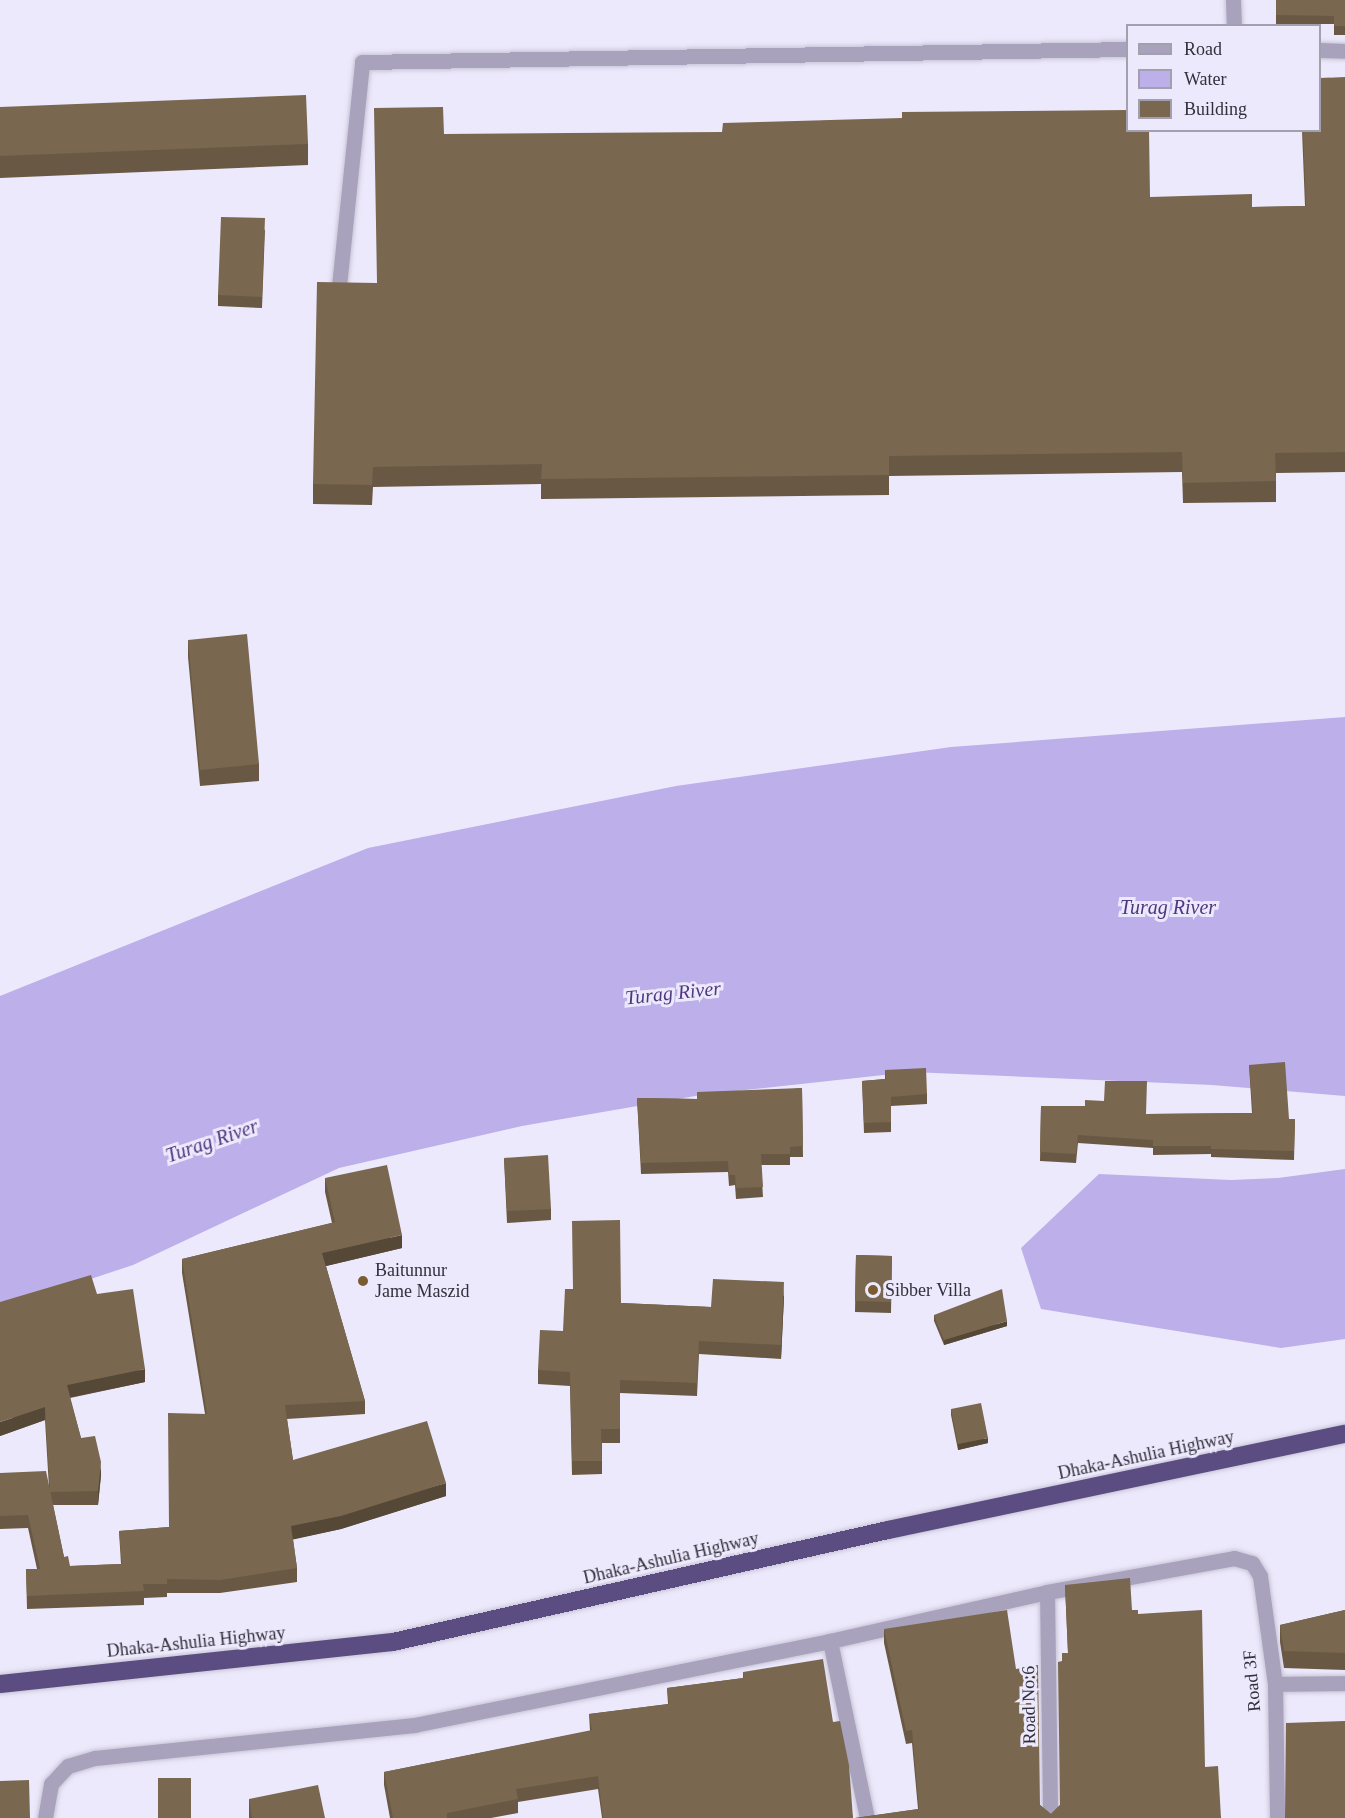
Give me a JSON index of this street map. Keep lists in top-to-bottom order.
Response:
{
  "streets": {
    "highway": ["Dhaka-Ashulia Highway"],
    "street": ["Road 3F", "Road No:6"]
  },
  "crossings": [
    ["Road 3F", "Road No:6"]
  ],
  "water": ["Turag River"],
  "places": ["Baitunnur Jame Maszid", "Sibber Villa"],
  "legend": ["Road", "Water", "Building"]
}
